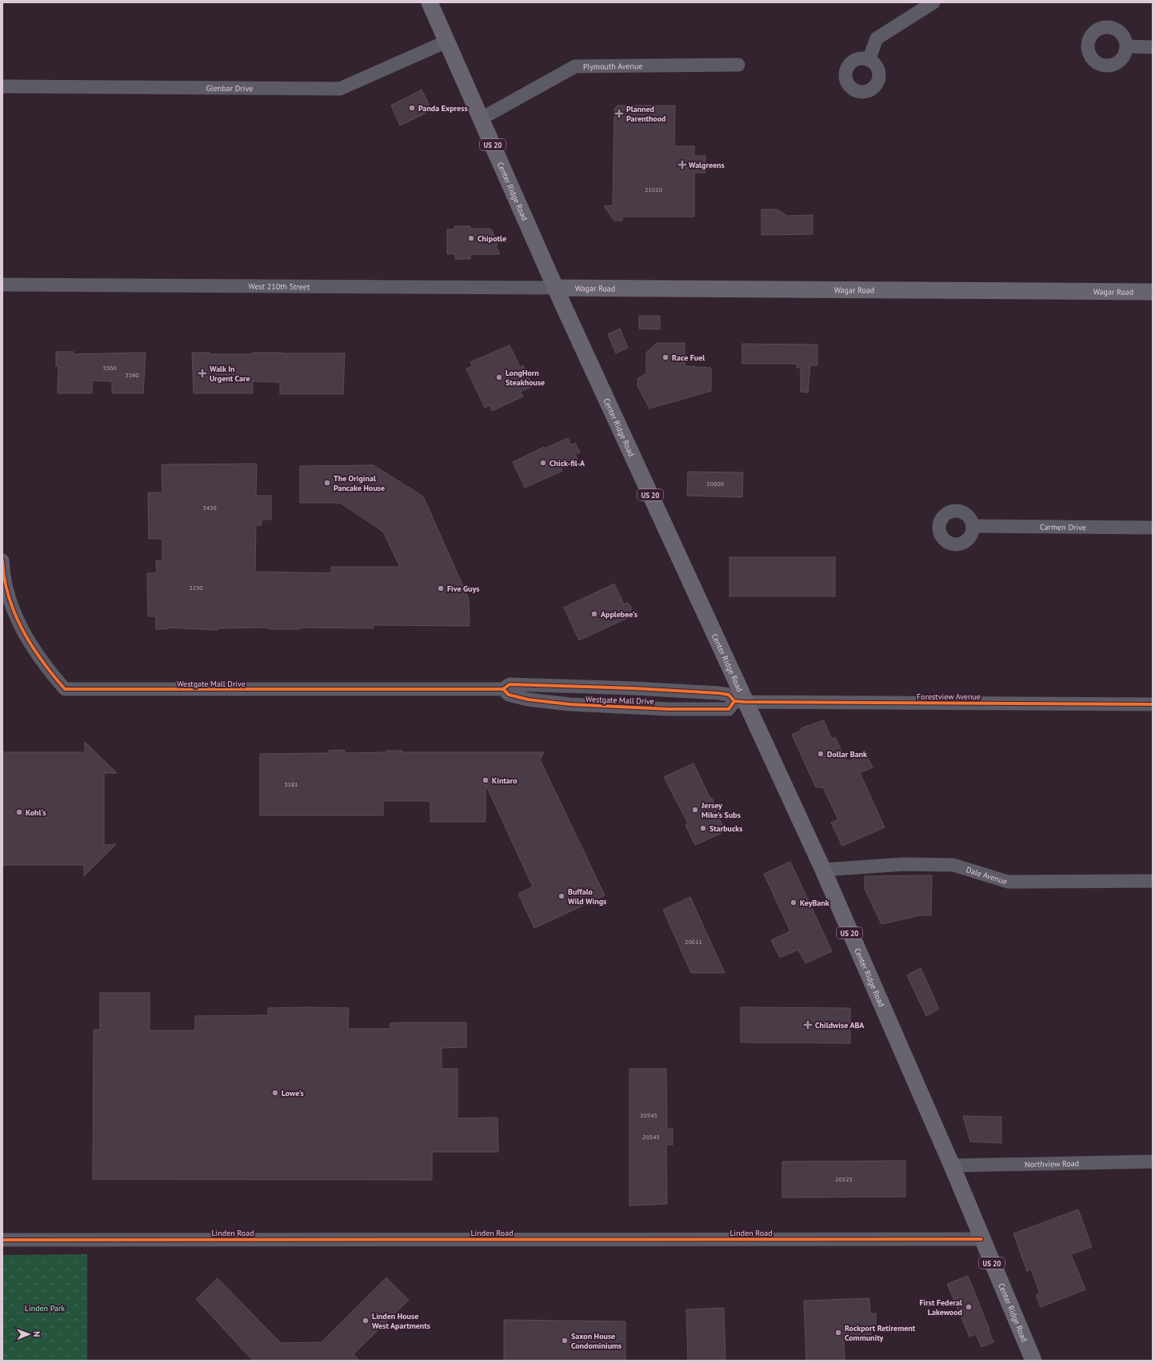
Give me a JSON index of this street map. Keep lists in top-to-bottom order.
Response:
{
  "streets": {
    "main road": ["US 20", "Center Ridge Road", "Wagar Road"],
    "street": [
      "Plymouth Avenue",
      "Glenbar Drive",
      "West 210th Street",
      "Carmen Drive",
      "Westgate Mall Drive",
      "Forestview Avenue",
      "Dale Avenue",
      "Northview Road",
      "Linden Road"
    ]
  },
  "crossings": [
    ["Plymouth Avenue", "Center Ridge Road"],
    ["Glenbar Drive", "Center Ridge Road"],
    ["Center Ridge Road", "West 210th Street"],
    ["Center Ridge Road", "Wagar Road"],
    ["Center Ridge Road", "Westgate Mall Drive"],
    ["Center Ridge Road", "Forestview Avenue"],
    ["Center Ridge Road", "Dale Avenue"],
    ["Center Ridge Road", "Northview Road"],
    ["Center Ridge Road", "Linden Road"],
    ["West 210th Street", "Wagar Road"],
    ["Westgate Mall Drive", "Forestview Avenue"]
  ],
  "parks": ["Linden Park"],
  "places": {
    "other": [
      "Panda Express",
      "Chipotle",
      "Race Fuel",
      "LongHorn Steakhouse",
      "Chick-fil-A",
      "The Original Pancake House",
      "Five Guys",
      "Applebee's",
      "Dollar Bank",
      "Kintaro",
      "Jersey Mike's Subs",
      "Kohl's",
      "Starbucks",
      "Buffalo Wild Wings",
      "KeyBank",
      "Lowe's",
      "First Federal Lakewood",
      "Linden House West Apartments",
      "Rockport Retirement Community",
      "Saxon House Condominiums"
    ],
    "health": [
      "Planned Parenthood",
      "Walgreens",
      "Walk In Urgent Care",
      "Childwise ABA"
    ]
  },
  "house_numbers": [
    "21010",
    "3560",
    "3540",
    "20900",
    "3450",
    "3230",
    "3181",
    "20611",
    "20545",
    "20545",
    "20525"
  ],
  "north": "right"
}
